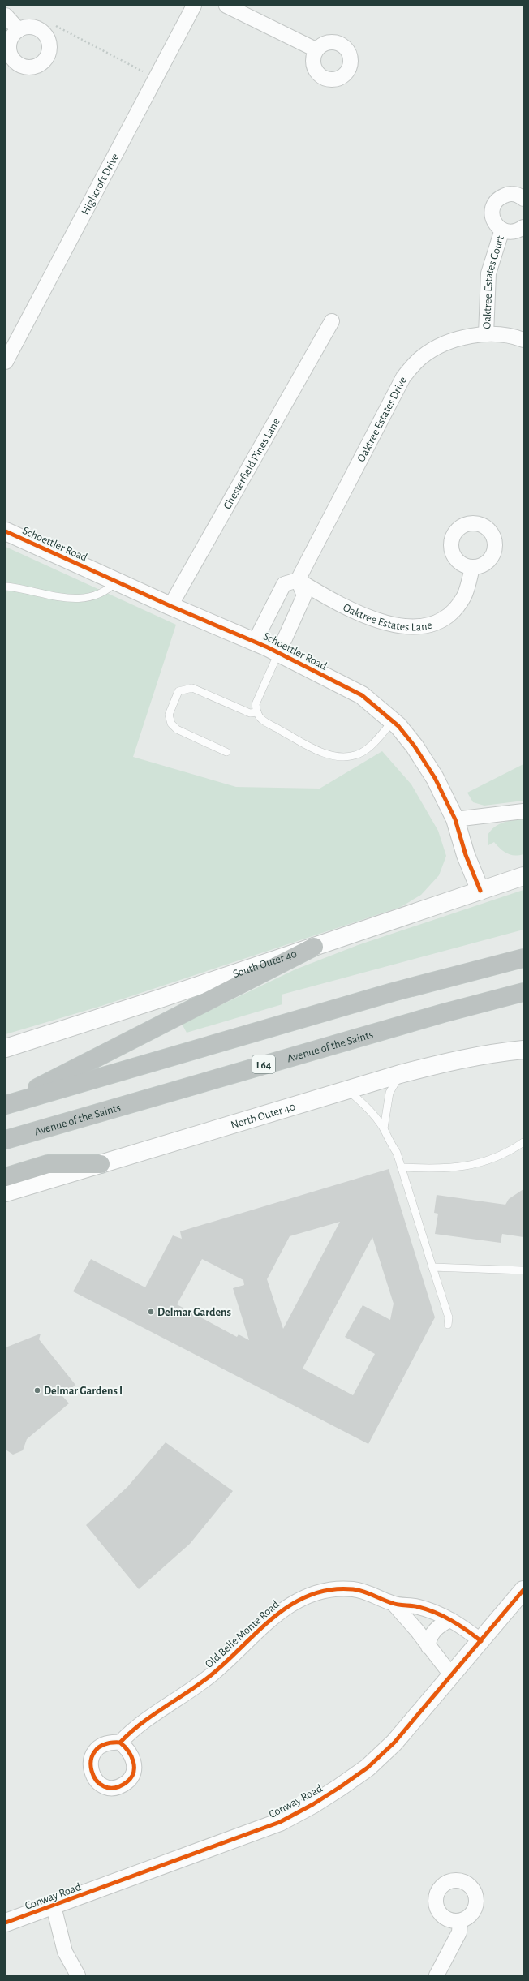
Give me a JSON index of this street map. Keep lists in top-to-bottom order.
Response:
{
  "streets": {
    "highway": ["Avenue of the Saints", "I 64"],
    "street": [
      "Highcroft Drive",
      "Oaktree Estates Court",
      "Oaktree Estates Drive",
      "Chesterfield Pines Lane",
      "Schoettler Road",
      "Oaktree Estates Lane",
      "South Outer 40",
      "North Outer 40",
      "Old Belle Monte Road",
      "Conway Road"
    ]
  },
  "crossings": [
    ["Oaktree Estates Court", "Oaktree Estates Drive"],
    ["Oaktree Estates Drive", "Oaktree Estates Lane"],
    ["Chesterfield Pines Lane", "Schoettler Road"],
    ["Schoettler Road", "South Outer 40"],
    ["Old Belle Monte Road", "Conway Road"]
  ],
  "places": ["Delmar Gardens", "Delmar Gardens I"]
}
